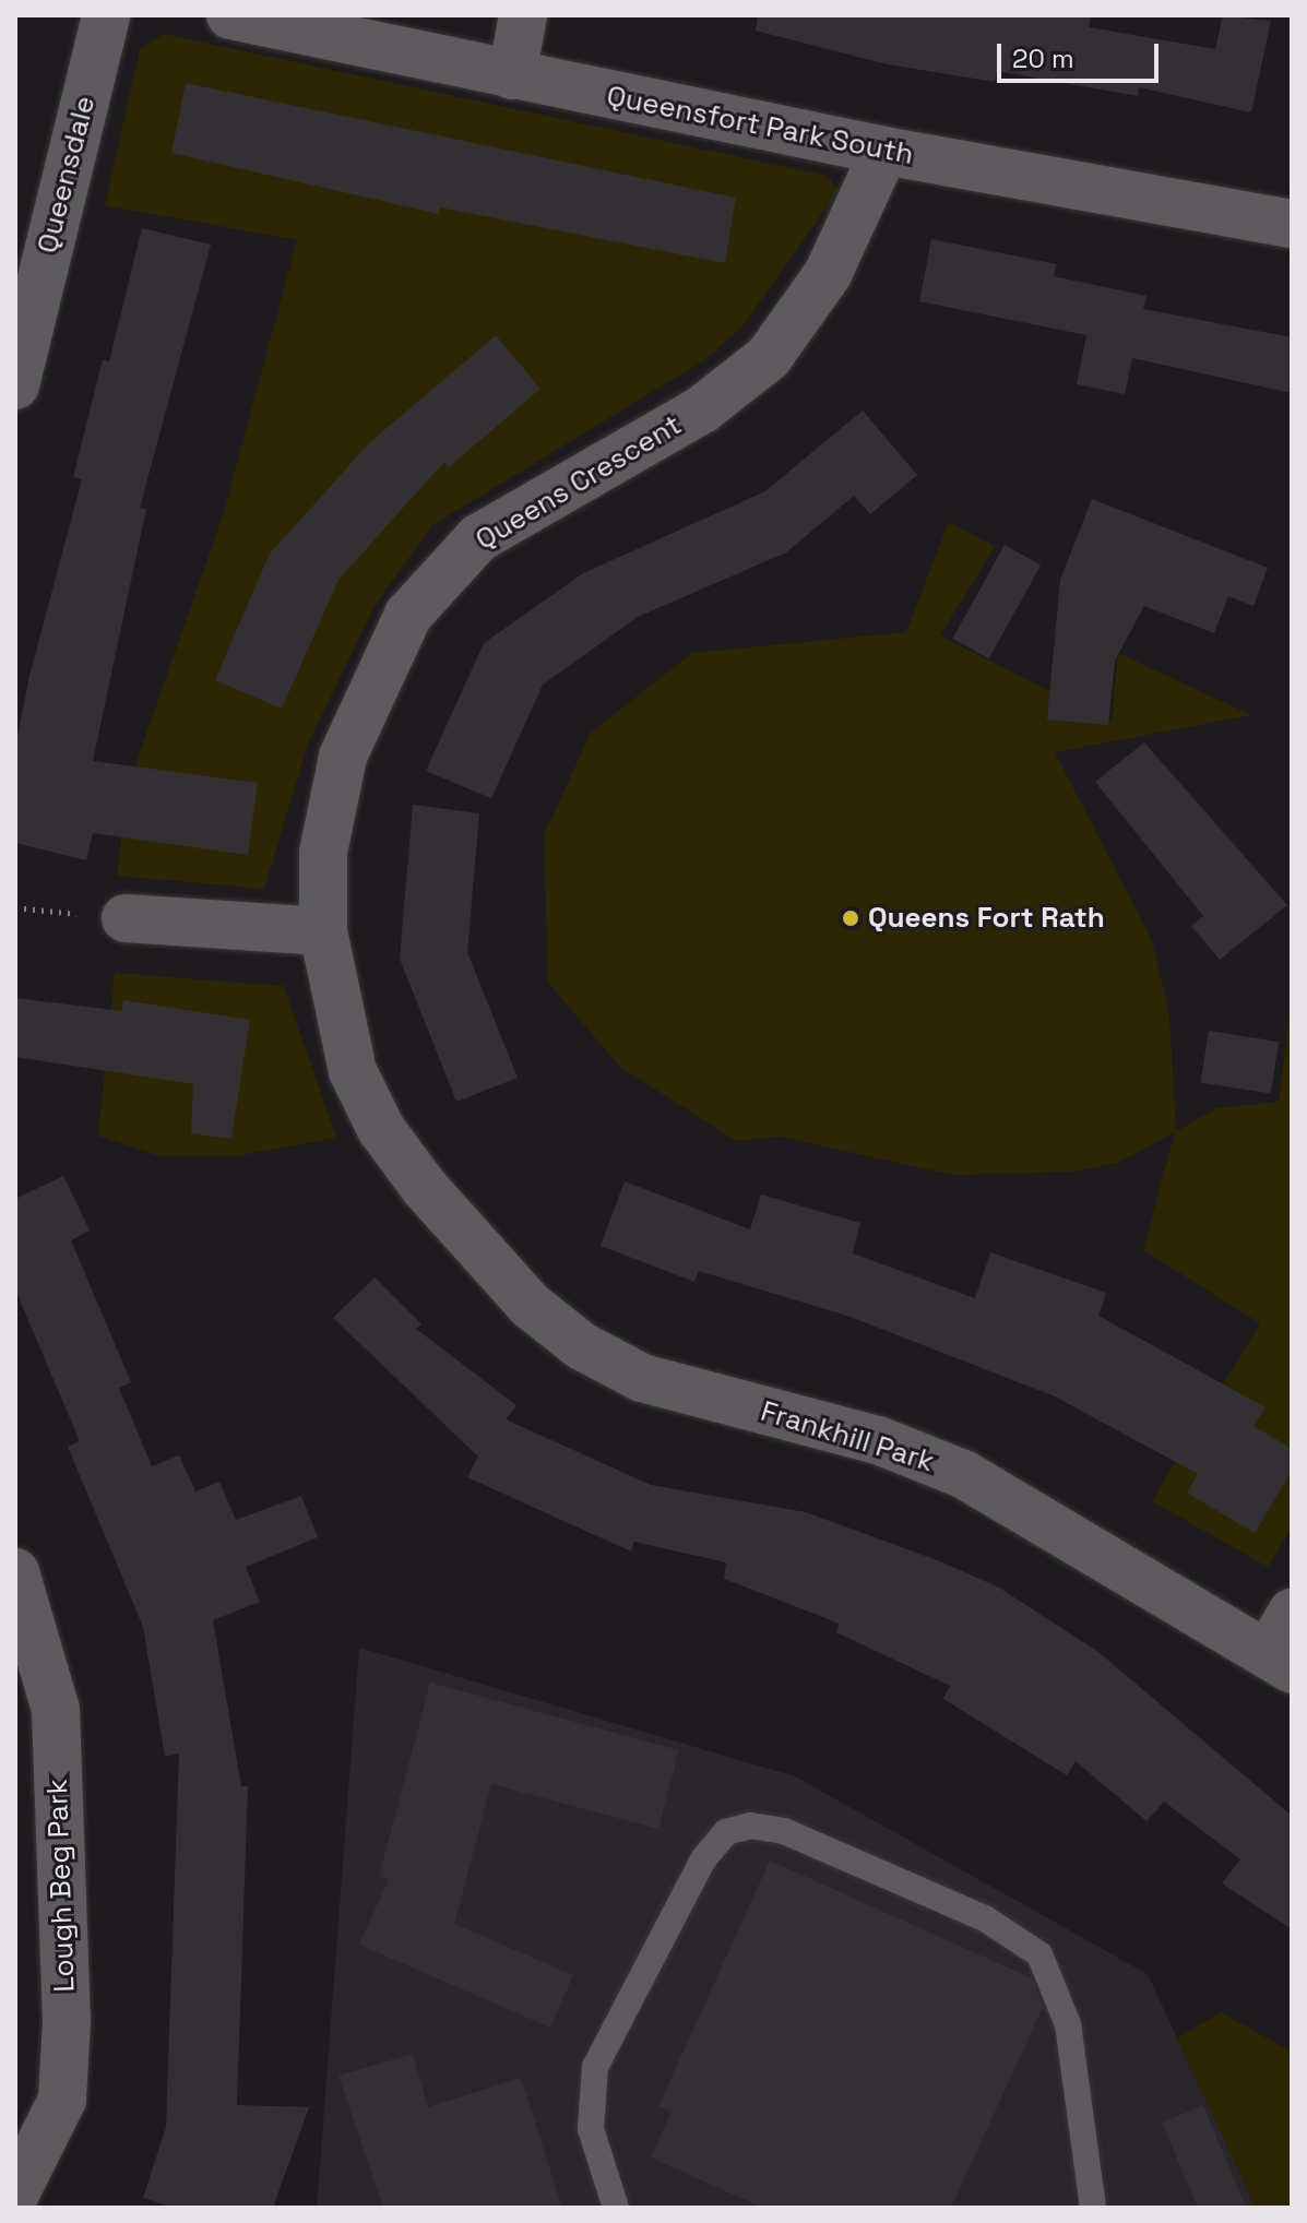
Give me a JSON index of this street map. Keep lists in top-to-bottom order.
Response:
{
  "streets": {
    "street": [
      "Queensfort Park South",
      "Queensdale",
      "Queens Crescent",
      "Frankhill Park",
      "Lough Beg Park"
    ]
  },
  "crossings": [
    ["Queensfort Park South", "Queens Crescent"],
    ["Queens Crescent", "Frankhill Park"]
  ],
  "places": ["Queens Fort Rath"],
  "scale_bar": "20 m"
}
